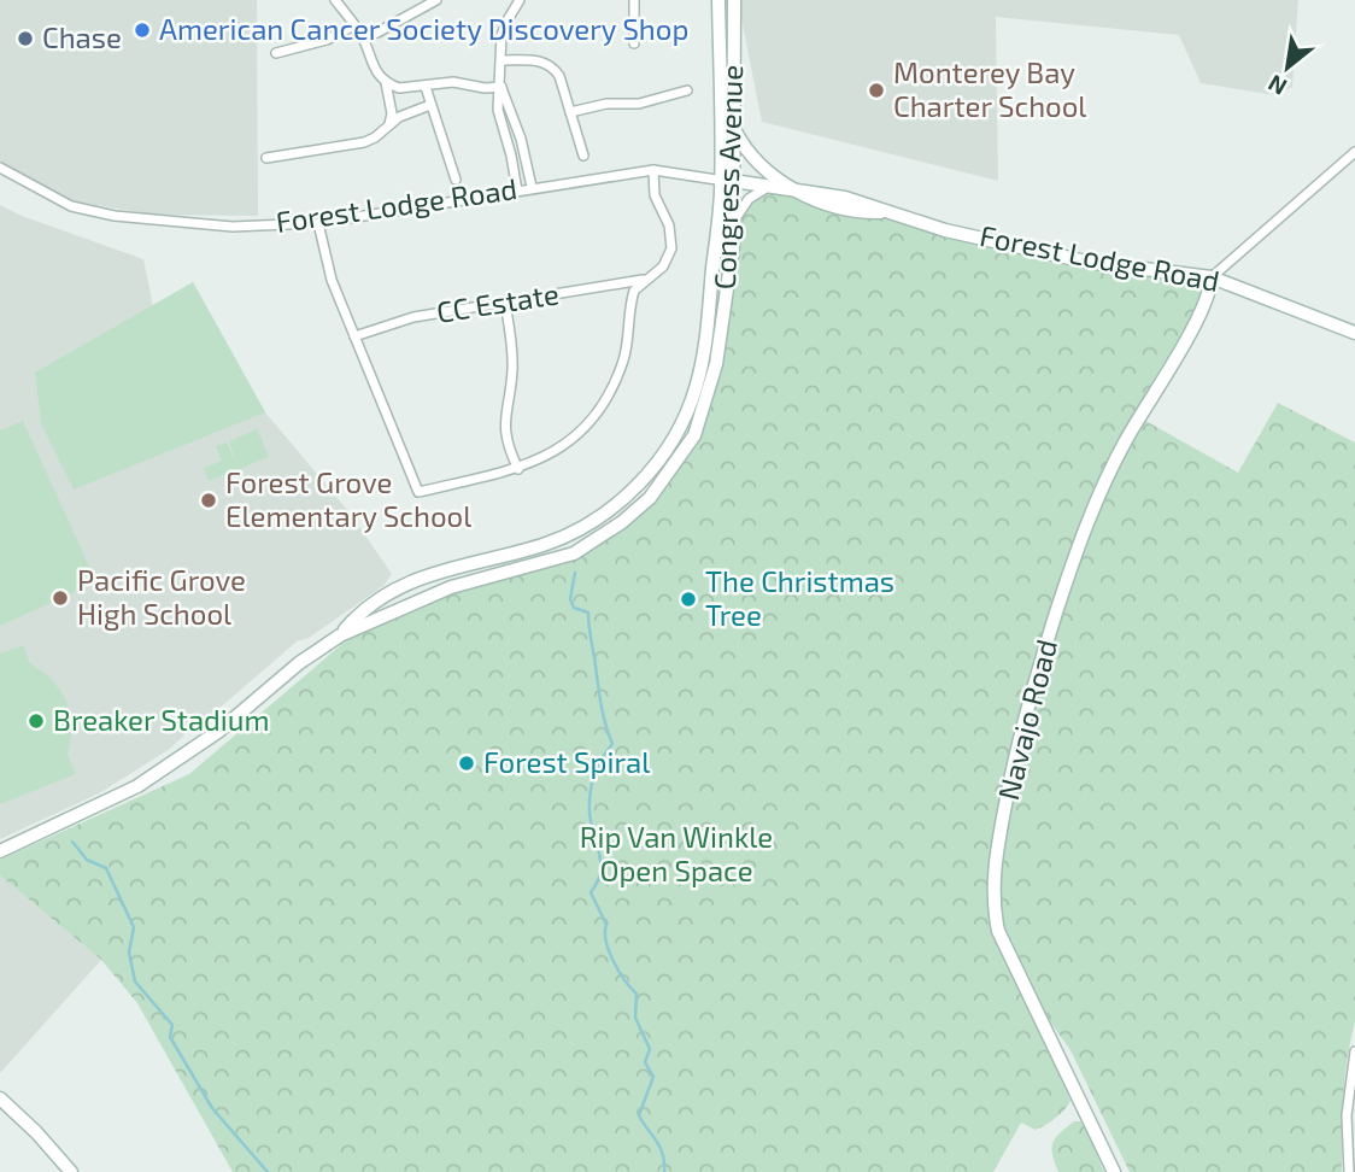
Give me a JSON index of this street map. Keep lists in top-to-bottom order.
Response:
{
  "streets": {
    "street": [
      "Congress Avenue",
      "Forest Lodge Road",
      "CC Estate",
      "Navajo Road"
    ]
  },
  "crossings": [
    ["Congress Avenue", "Forest Lodge Road"],
    ["Forest Lodge Road", "Navajo Road"]
  ],
  "parks": ["Rip Van Winkle Open Space"],
  "places": [
    "American Cancer Society Discovery Shop",
    "Chase",
    "Monterey Bay Charter School",
    "Forest Grove Elementary School",
    "Pacific Grove High School",
    "The Christmas Tree",
    "Breaker Stadium",
    "Forest Spiral"
  ],
  "north": "bottom left"
}
